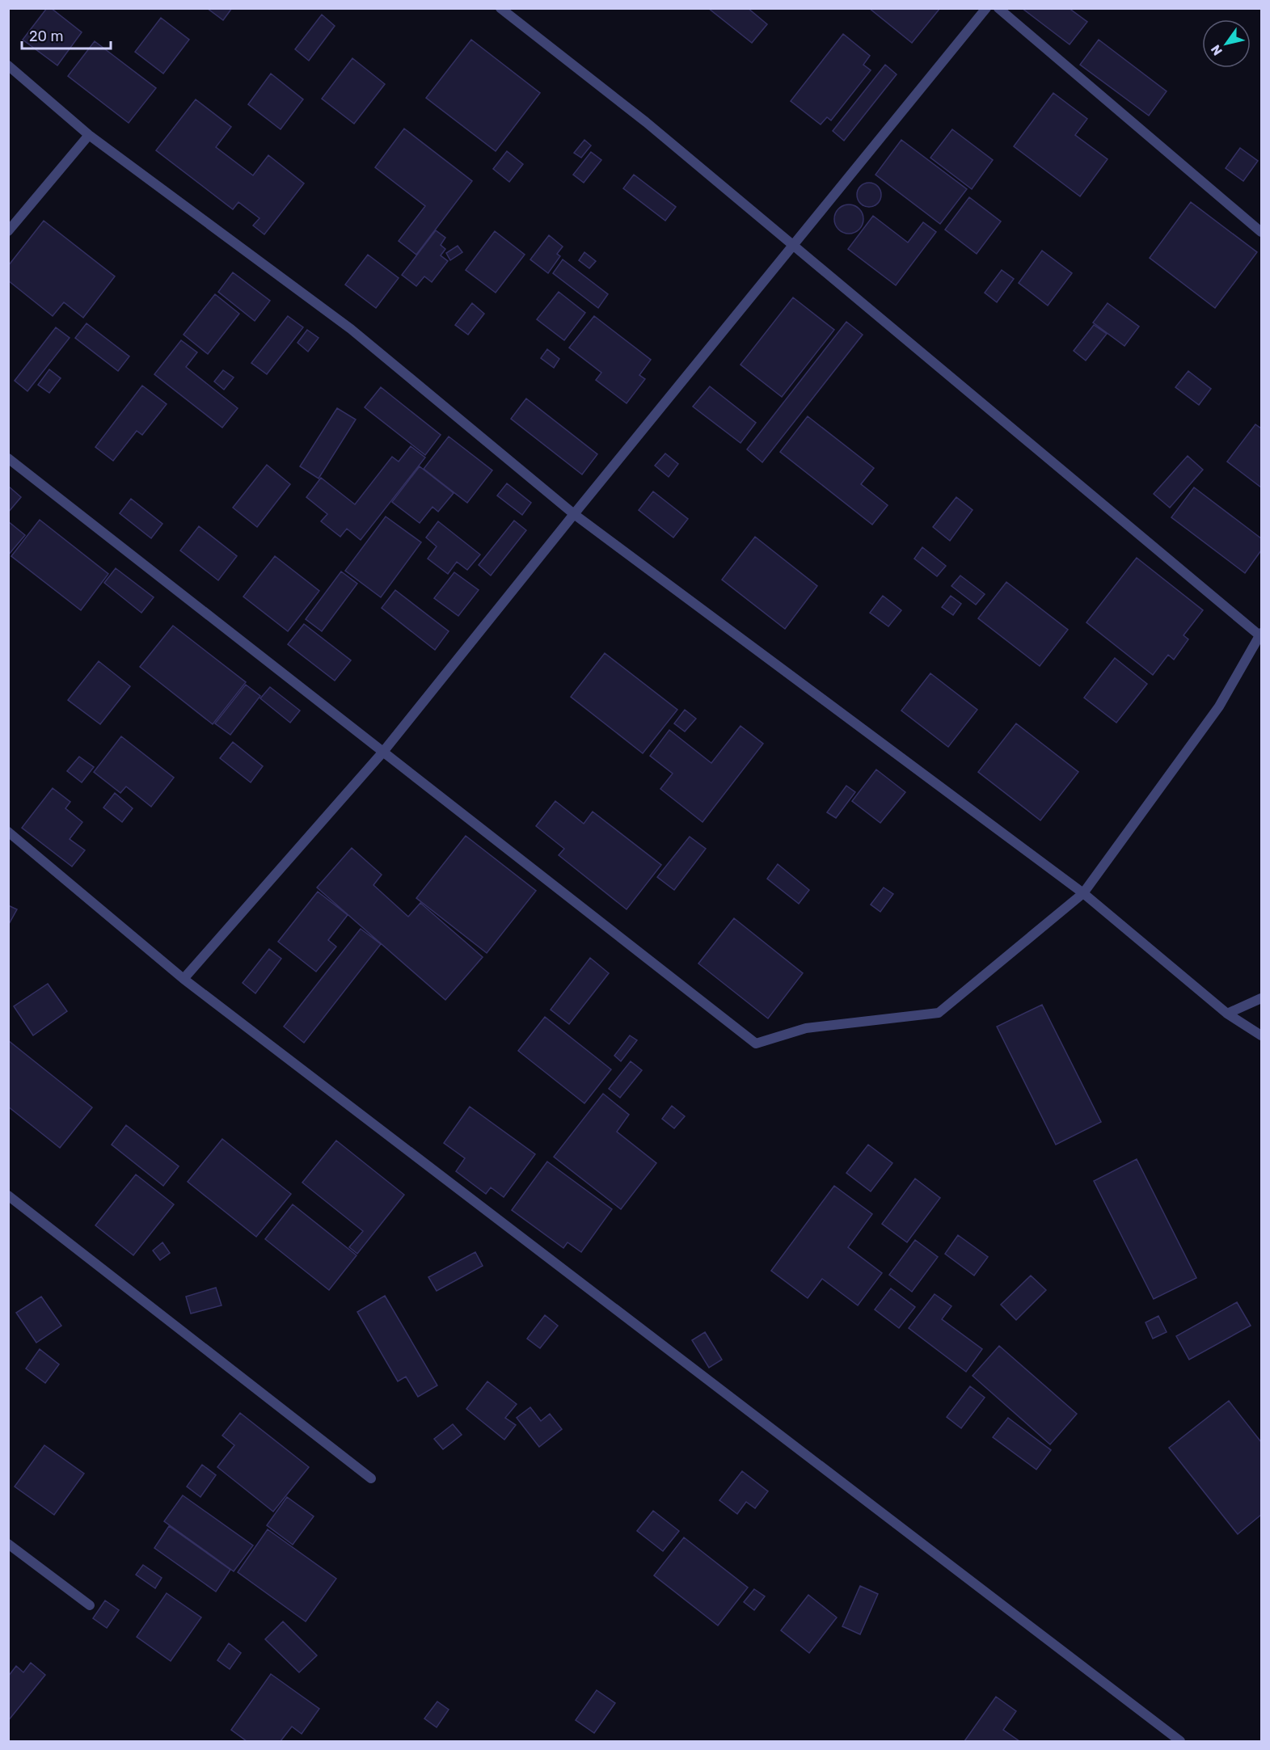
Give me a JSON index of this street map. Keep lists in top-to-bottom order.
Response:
{
  "scale_bar": "20 m",
  "north": "bottom left"
}
